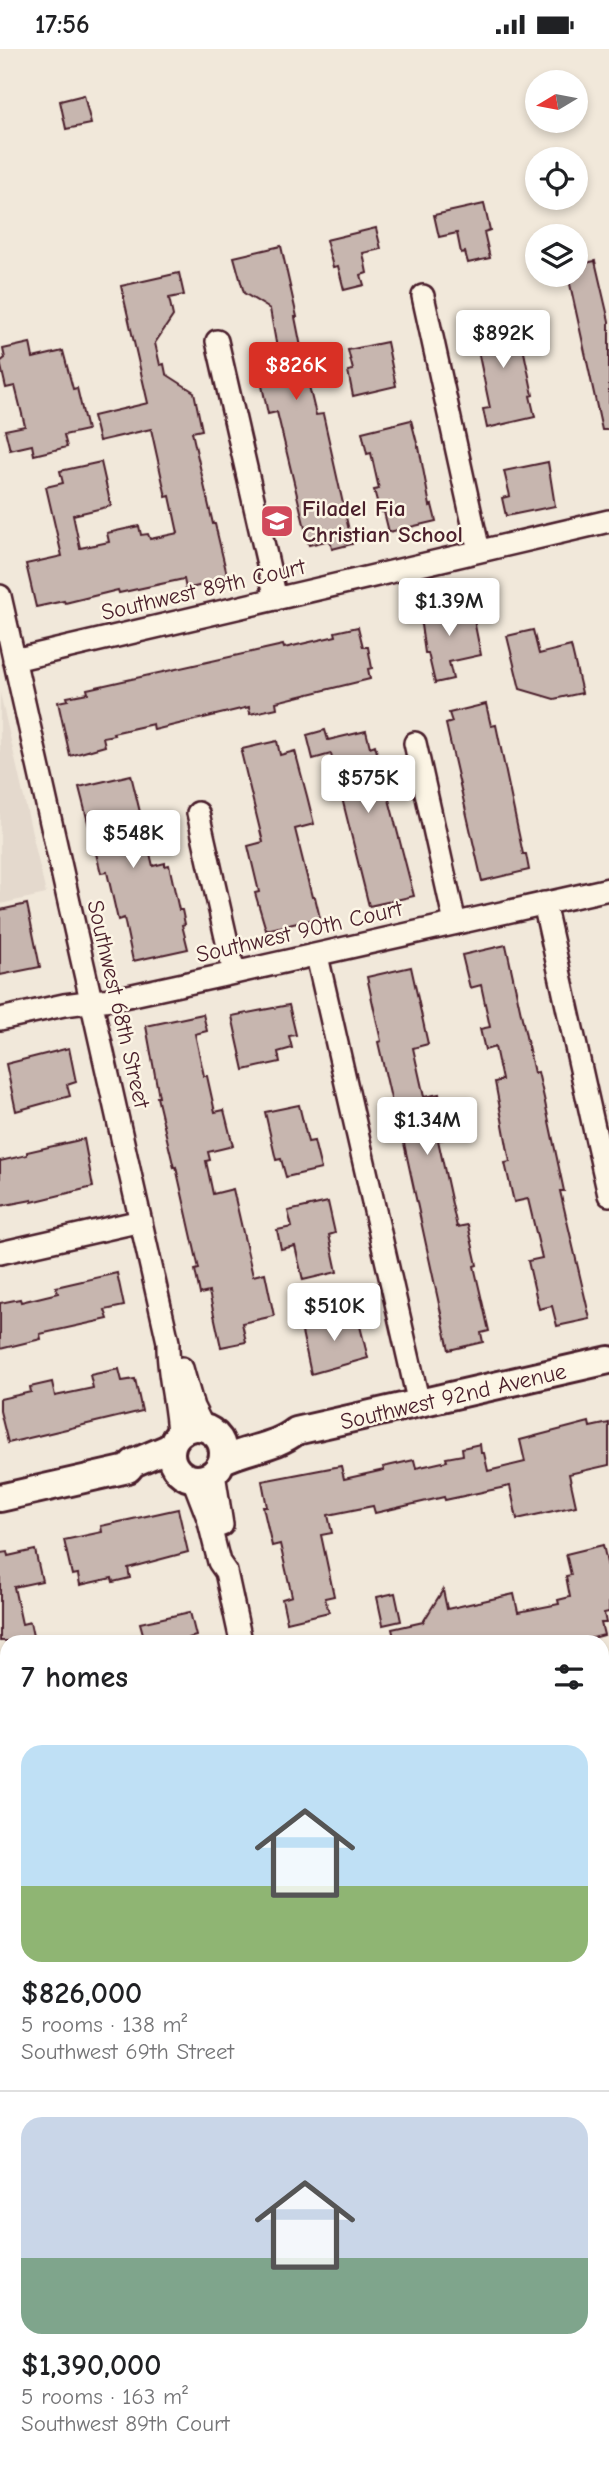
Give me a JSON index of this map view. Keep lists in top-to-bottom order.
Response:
{
  "streets": {
    "street": [
      "Southwest 89th Court",
      "Southwest 90th Court",
      "Southwest 68th Street",
      "Southwest 92nd Avenue"
    ]
  },
  "crossings": [
    ["Southwest 89th Court", "Southwest 68th Street"],
    ["Southwest 90th Court", "Southwest 68th Street"],
    ["Southwest 68th Street", "Southwest 92nd Avenue"]
  ],
  "places": {
    "school or university": ["Filadel Fia Christian School"]
  },
  "north": "left",
  "page": {
    "status": "17:56",
    "price": [
      "$892K",
      "$826K",
      "$1.39M",
      "$575K",
      "$548K",
      "$1.34M",
      "$510K"
    ],
    "heading": "7 homes",
    "list": [
      {
        "name": "$826,000",
        "note": "5 rooms · 138 m² · Southwest 69th Street"
      },
      {
        "name": "$1,390,000",
        "note": "5 rooms · 163 m² · Southwest 89th Court"
      }
    ]
  }
}
